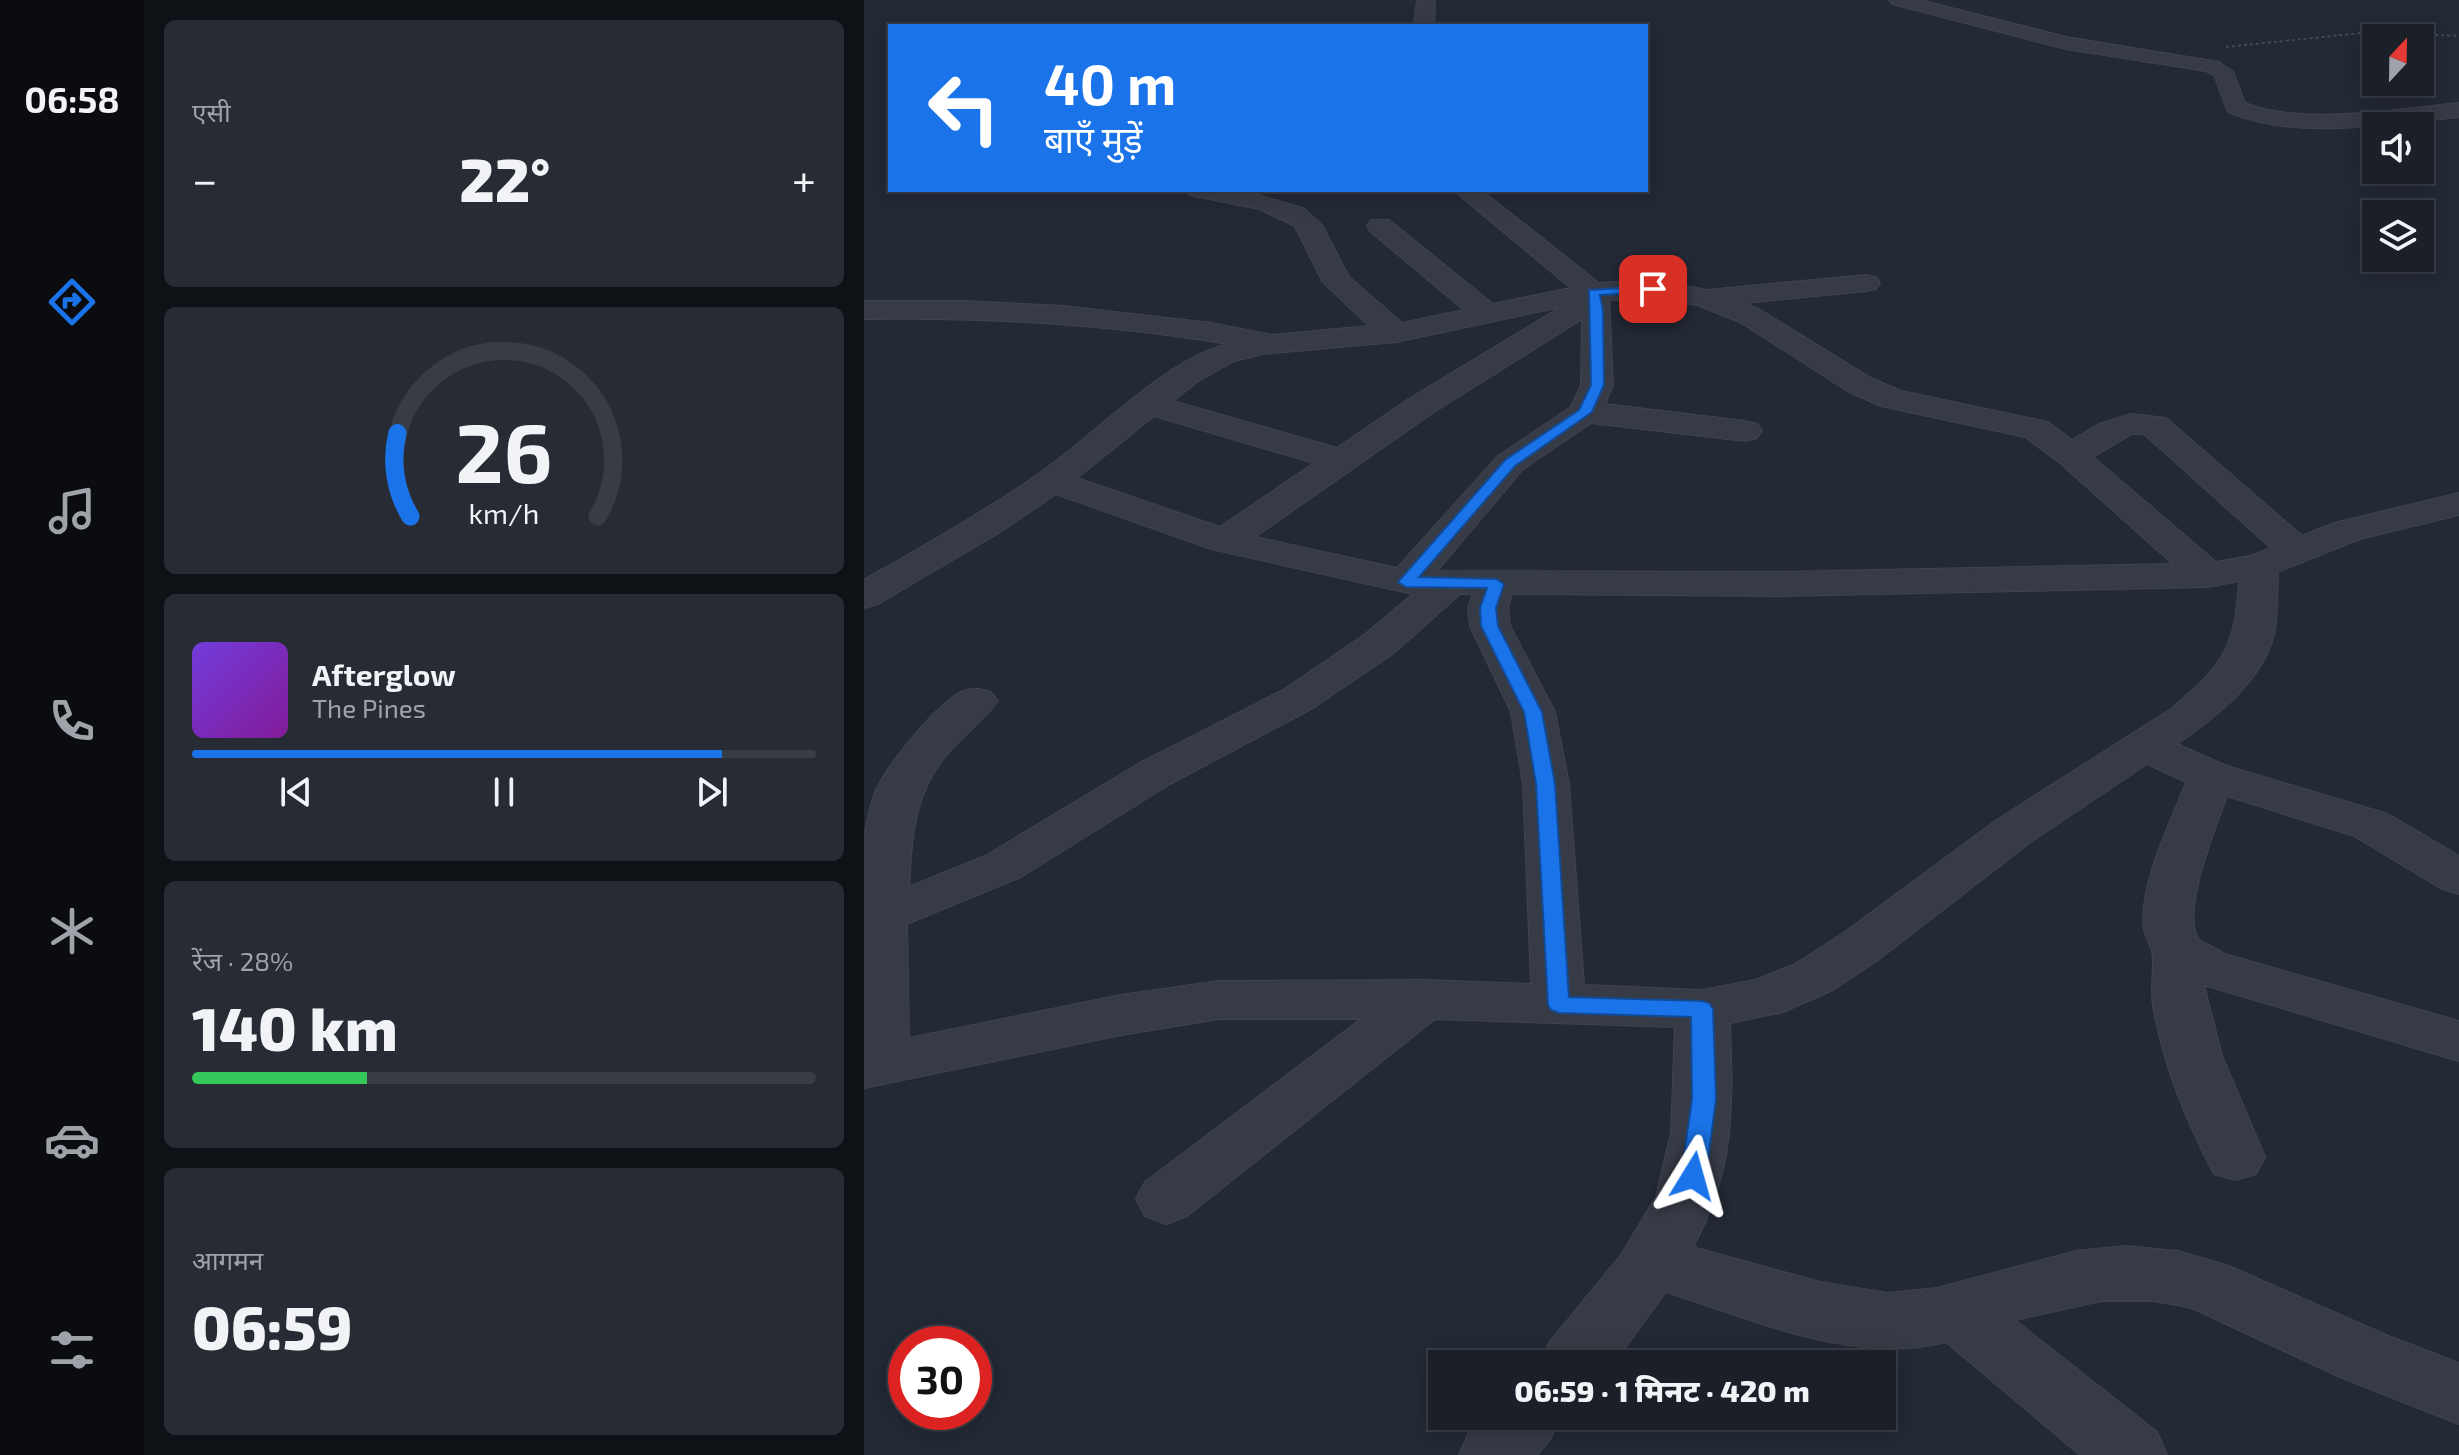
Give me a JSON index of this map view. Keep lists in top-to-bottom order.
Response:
{
  "north": "top",
  "page": {
    "tabs": "06:58",
    "tile": [
      "एसी",
      ["रेंज · 28%", "140 km"],
      ["आगमन", "06:59"]
    ],
    "turn": ["40 m", "बाएँ मुड़ें"],
    "heat": ["−", "22°", "+"],
    "song": ["Afterglow", "The Pines"],
    "limit": "30",
    "trip": "06:59 · 1 मिनट · 420 m",
    "gauge": ["26", "km/h"]
  }
}
